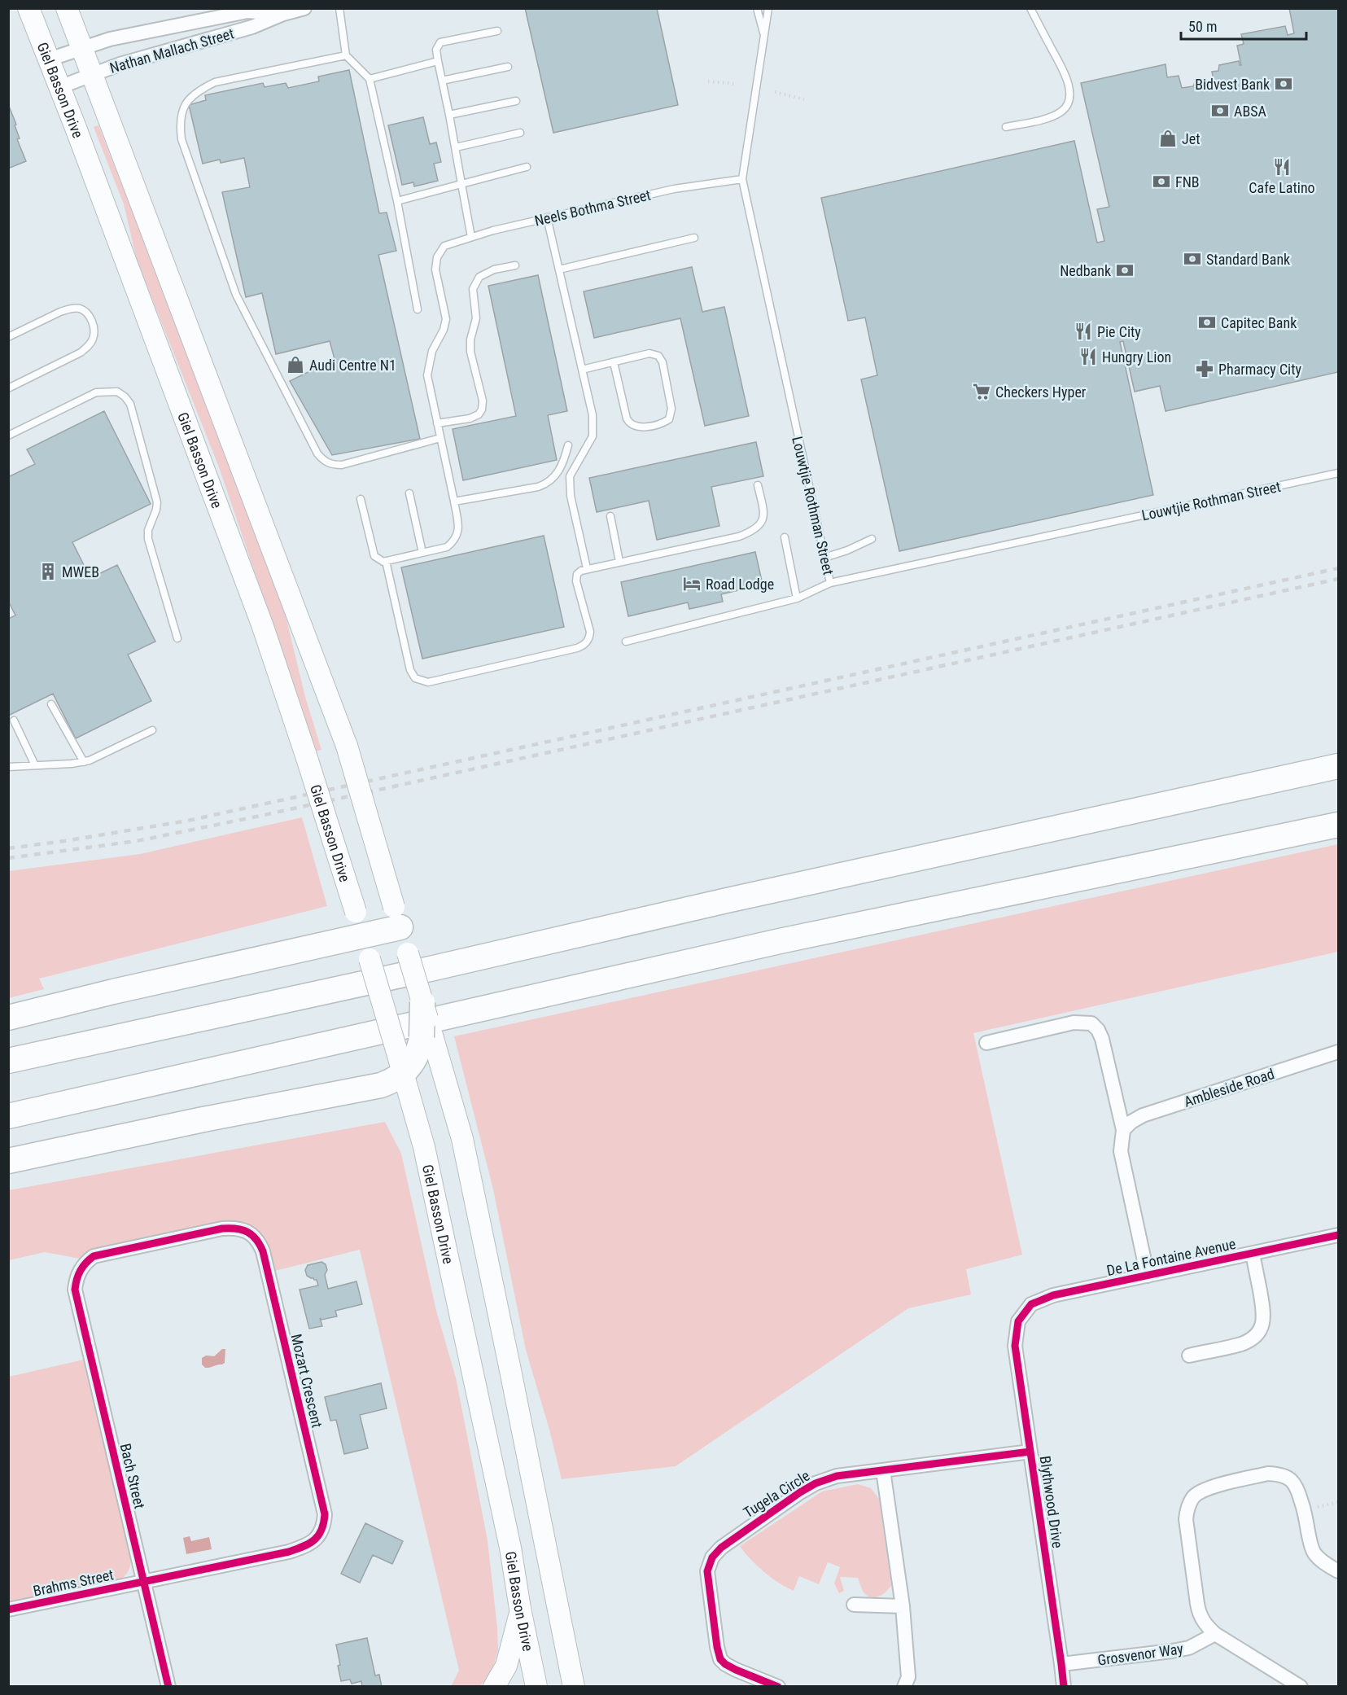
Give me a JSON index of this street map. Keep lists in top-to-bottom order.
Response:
{
  "streets": {
    "main road": ["Giel Basson Drive"],
    "street": [
      "Nathan Mallach Street",
      "Ambleside Road",
      "De La Fontaine Avenue",
      "Mozart Crescent",
      "Bach Street",
      "Tugela Circle",
      "Blythwood Drive",
      "Brahms Street",
      "Grosvenor Way"
    ],
    "lane": ["Neels Bothma Street", "Louwtjie Rothman Street"]
  },
  "crossings": [
    ["Nathan Mallach Street", "Giel Basson Drive"],
    ["Neels Bothma Street", "Louwtjie Rothman Street"],
    ["De La Fontaine Avenue", "Blythwood Drive"],
    ["Mozart Crescent", "Bach Street"],
    ["Mozart Crescent", "Brahms Street"],
    ["Bach Street", "Brahms Street"],
    ["Tugela Circle", "Blythwood Drive"],
    ["Blythwood Drive", "Grosvenor Way"]
  ],
  "places": {
    "bank": [
      "Bidvest Bank",
      "ABSA",
      "FNB",
      "Standard Bank",
      "Nedbank",
      "Capitec Bank"
    ],
    "shop": ["Jet", "Audi Centre N1"],
    "restaurant": ["Cafe Latino", "Pie City", "Hungry Lion"],
    "pharmacy": ["Pharmacy City"],
    "supermarket": ["Checkers Hyper"],
    "building": ["MWEB"],
    "hotel": ["Road Lodge"]
  },
  "scale_bar": "50 m"
}
